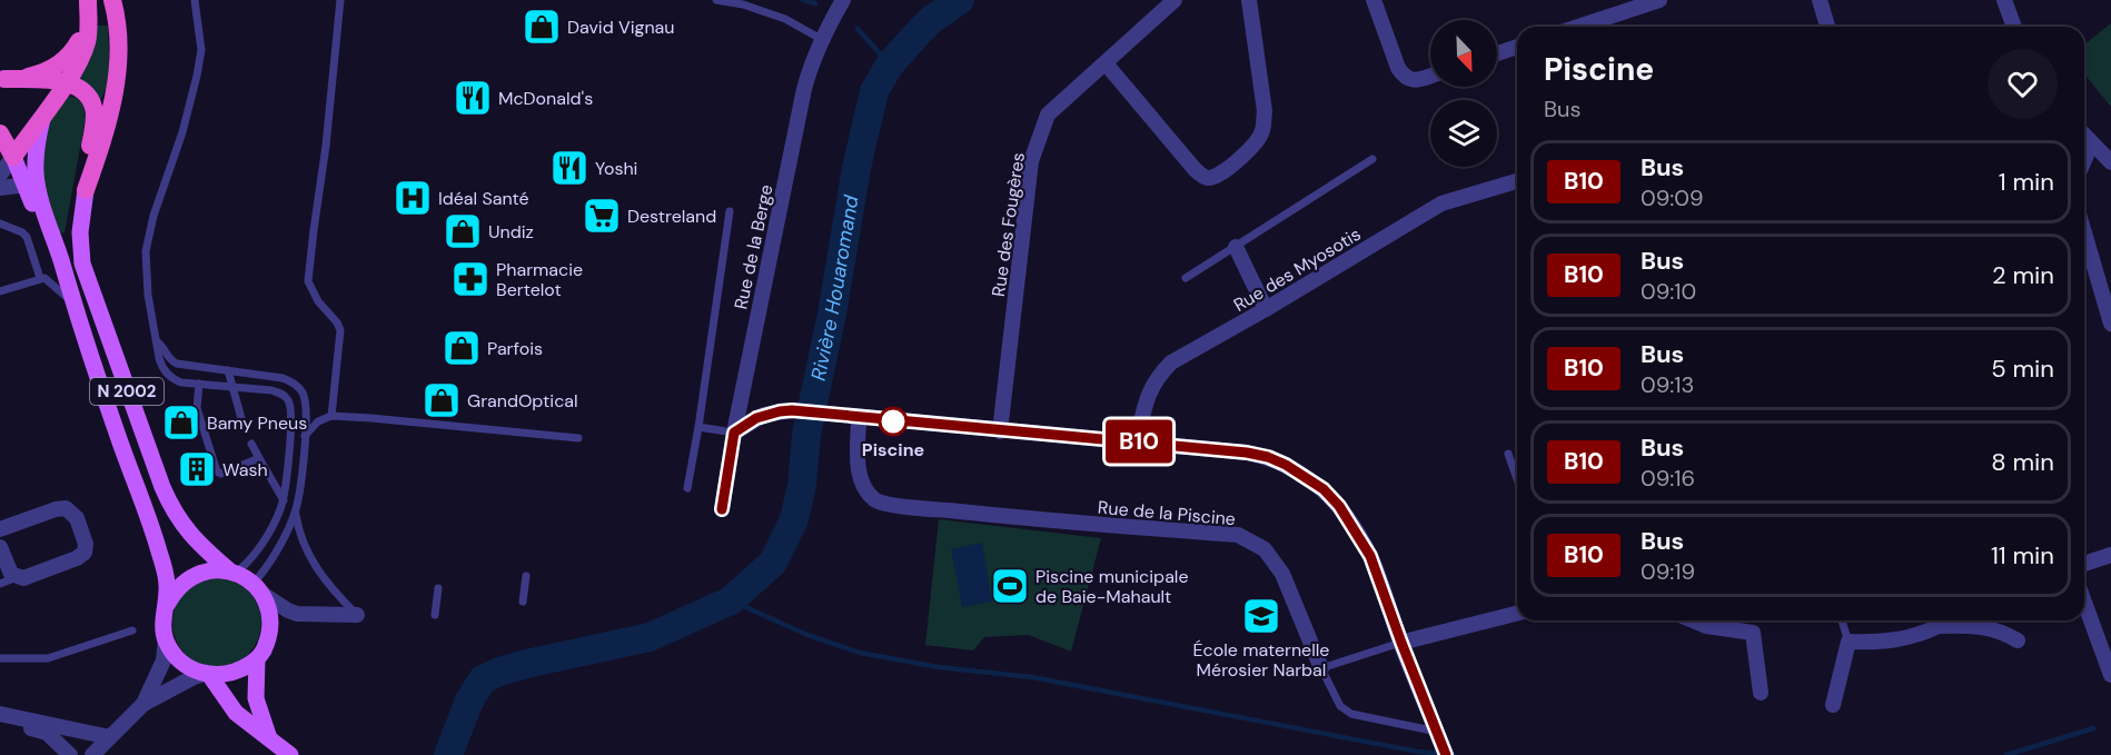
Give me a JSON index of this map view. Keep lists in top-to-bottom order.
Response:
{
  "streets": {
    "main road": ["N 2002"],
    "street": [
      "Rue des Fougères",
      "Rue de la Berge",
      "Rue des Myosotis",
      "Rue de la Piscine"
    ]
  },
  "water": ["Rivière Houaromand"],
  "places": {
    "shop": [
      "David Vignau",
      "Undiz",
      "Parfois",
      "GrandOptical",
      "Bamy Pneus"
    ],
    "restaurant": ["McDonald's", "Yoshi"],
    "hospital": ["Idéal Santé"],
    "supermarket": ["Destreland"],
    "pharmacy": ["Pharmacie Bertelot"],
    "other": ["Piscine"],
    "building": ["Wash"],
    "sports": ["Piscine municipale de Baie-Mahault"],
    "school or university": ["École maternelle Mérosier Narbal"]
  },
  "lines": ["bus line B10"],
  "north": "bottom right",
  "page": {
    "on_map": "B10",
    "heading": ["Piscine", "Bus"],
    "list": [
      {
        "mark": "B10",
        "name": "Bus",
        "note": "09:09",
        "value": "1 min"
      },
      {
        "mark": "B10",
        "name": "Bus",
        "note": "09:10",
        "value": "2 min"
      },
      {
        "mark": "B10",
        "name": "Bus",
        "note": "09:13",
        "value": "5 min"
      },
      {
        "mark": "B10",
        "name": "Bus",
        "note": "09:16",
        "value": "8 min"
      },
      {
        "mark": "B10",
        "name": "Bus",
        "note": "09:19",
        "value": "11 min"
      }
    ]
  }
}
